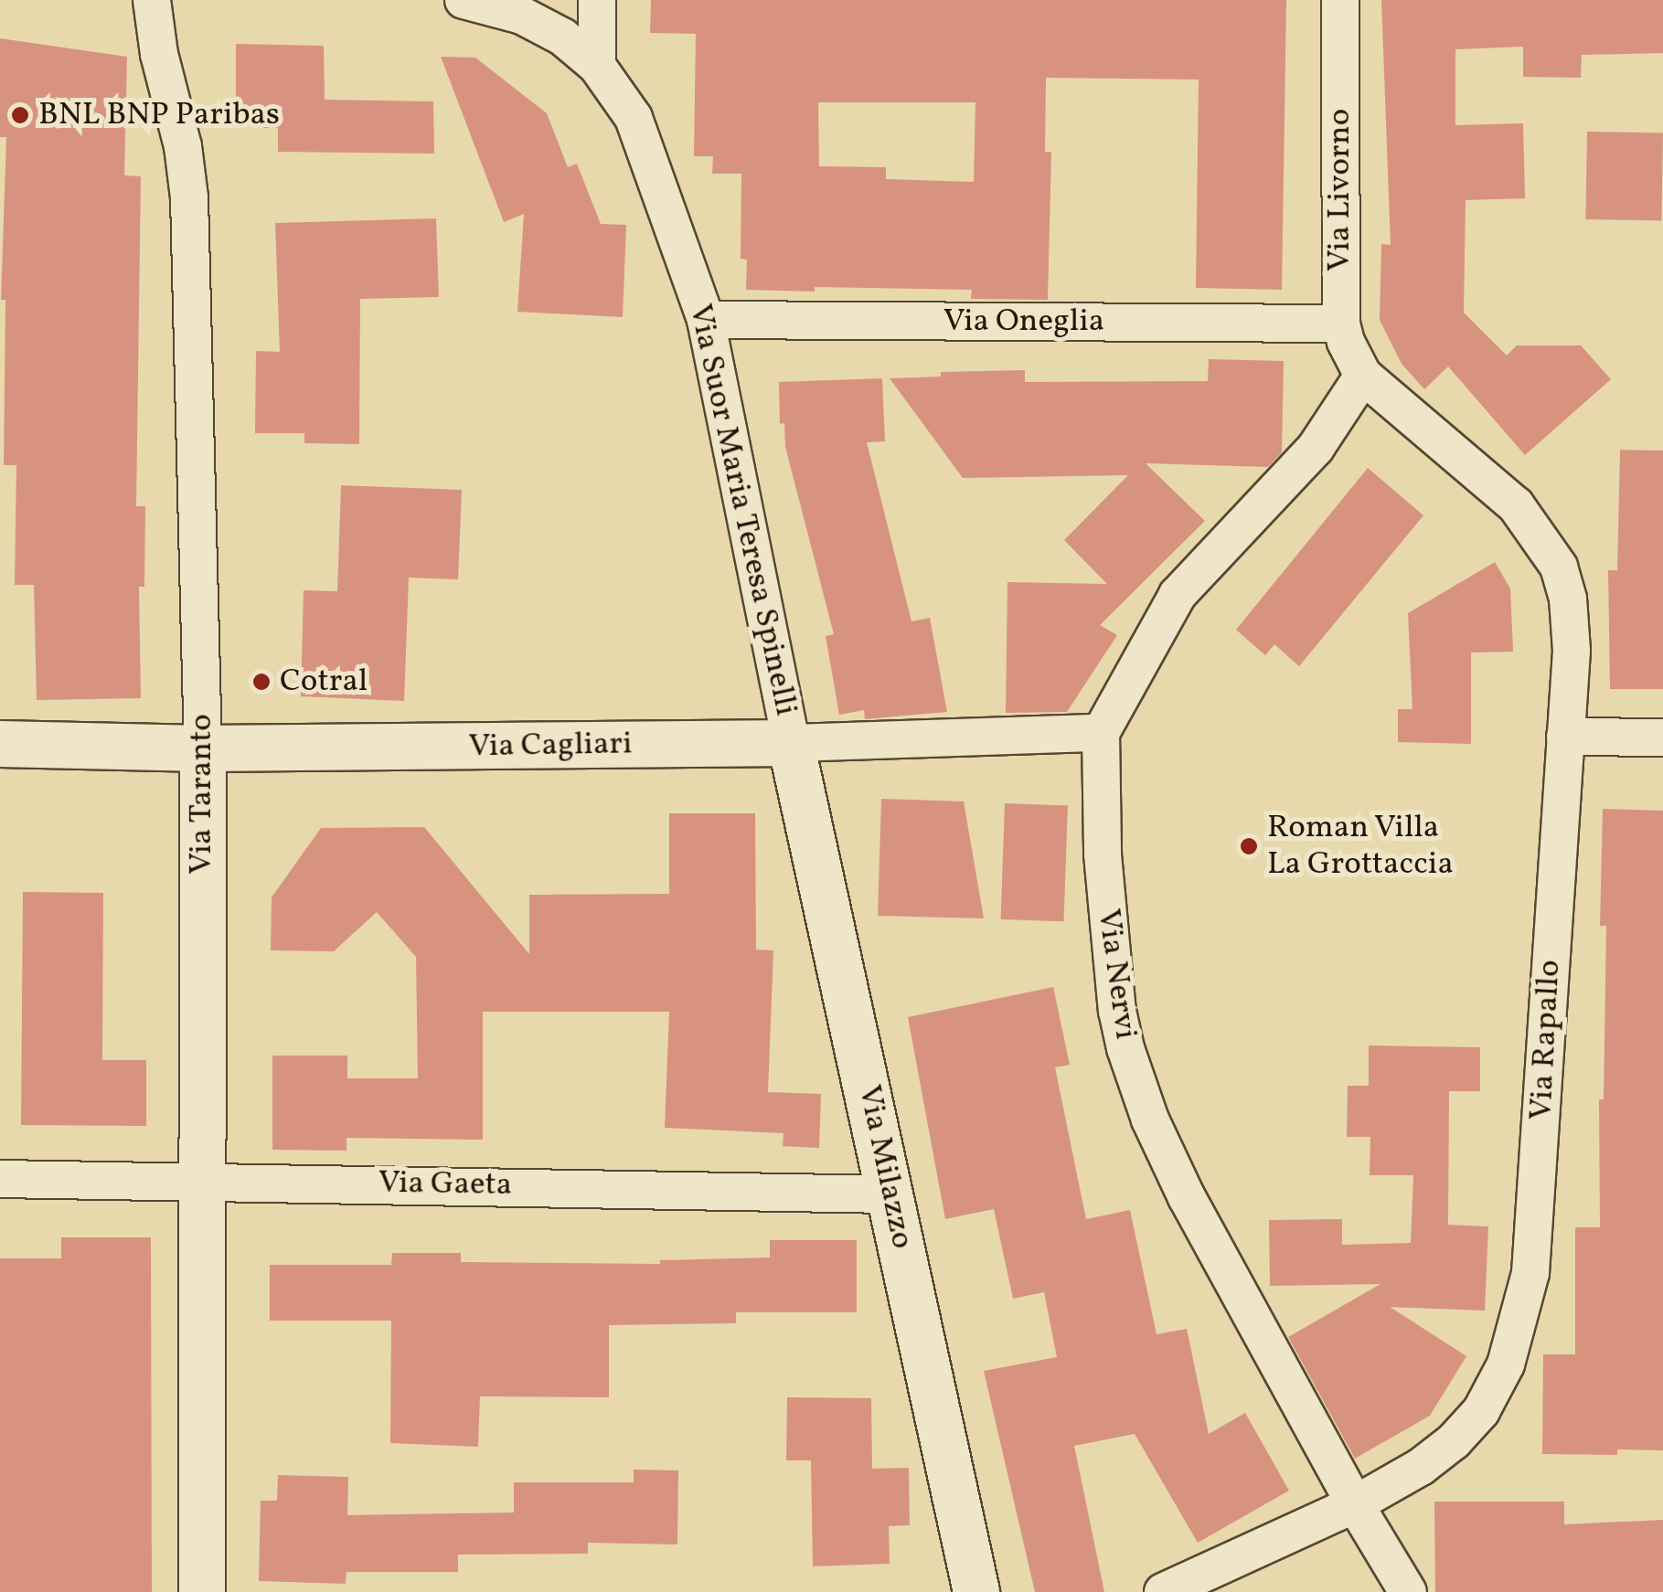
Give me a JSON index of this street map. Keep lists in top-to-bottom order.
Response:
{
  "streets": {
    "street": [
      "Via Livorno",
      "Via Oneglia",
      "Via Suor Maria Teresa Spinelli",
      "Via Cagliari",
      "Via Taranto",
      "Via Nervi",
      "Via Rapallo",
      "Via Milazzo",
      "Via Gaeta"
    ]
  },
  "crossings": [
    ["Via Livorno", "Via Oneglia"],
    ["Via Livorno", "Via Nervi"],
    ["Via Livorno", "Via Rapallo"],
    ["Via Oneglia", "Via Suor Maria Teresa Spinelli"],
    ["Via Suor Maria Teresa Spinelli", "Via Cagliari"],
    ["Via Suor Maria Teresa Spinelli", "Via Milazzo"],
    ["Via Cagliari", "Via Taranto"],
    ["Via Cagliari", "Via Nervi"],
    ["Via Cagliari", "Via Milazzo"],
    ["Via Taranto", "Via Gaeta"],
    ["Via Nervi", "Via Rapallo"],
    ["Via Milazzo", "Via Gaeta"]
  ],
  "places": ["BNL BNP Paribas", "Cotral", "Roman Villa La Grottaccia"]
}
